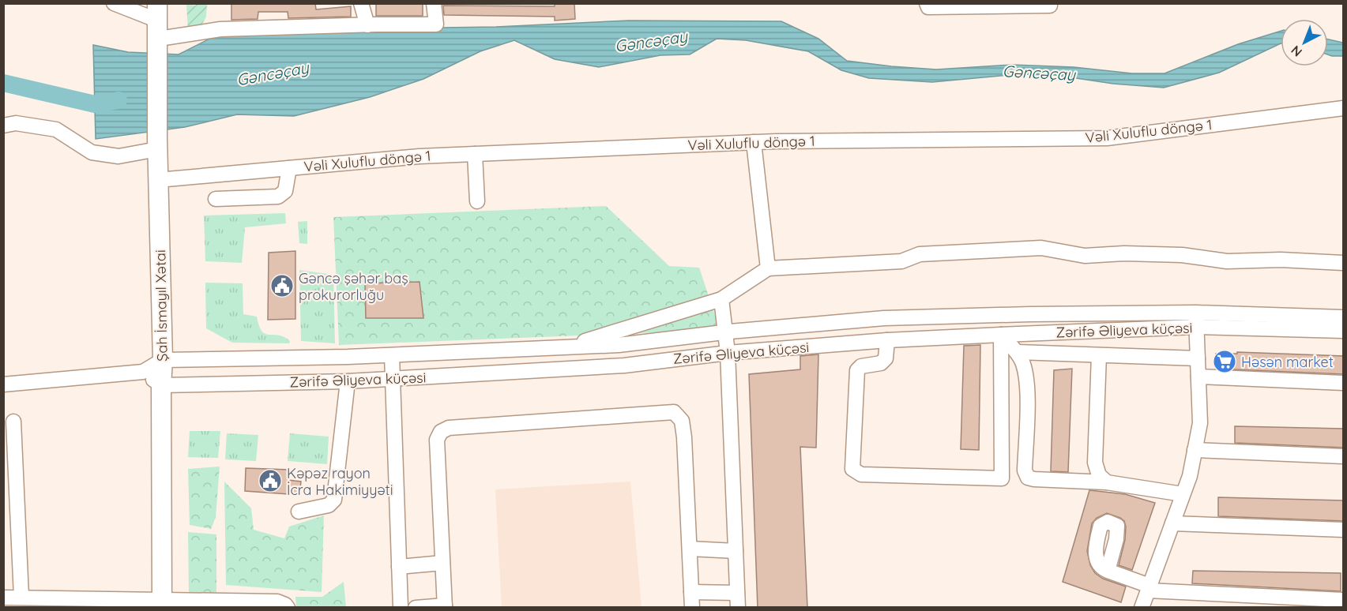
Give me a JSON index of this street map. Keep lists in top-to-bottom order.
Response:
{
  "streets": {
    "main road": ["Şah İsmayıl Xətai"],
    "street": ["Vəli Xuluflu döngə 1", "Zərifə Əliyeva küçəsi"]
  },
  "crossings": [
    ["Vəli Xuluflu döngə 1", "Şah İsmayıl Xətai"],
    ["Şah İsmayıl Xətai", "Zərifə Əliyeva küçəsi"]
  ],
  "water": ["Gəncəçay"],
  "places": {
    "public building": ["Gəncə şəhər baş prokurorluğu", "Kəpəz rayon İcra Hakimiyyəti"],
    "supermarket": ["Həsən market"]
  },
  "north": "bottom left"
}
